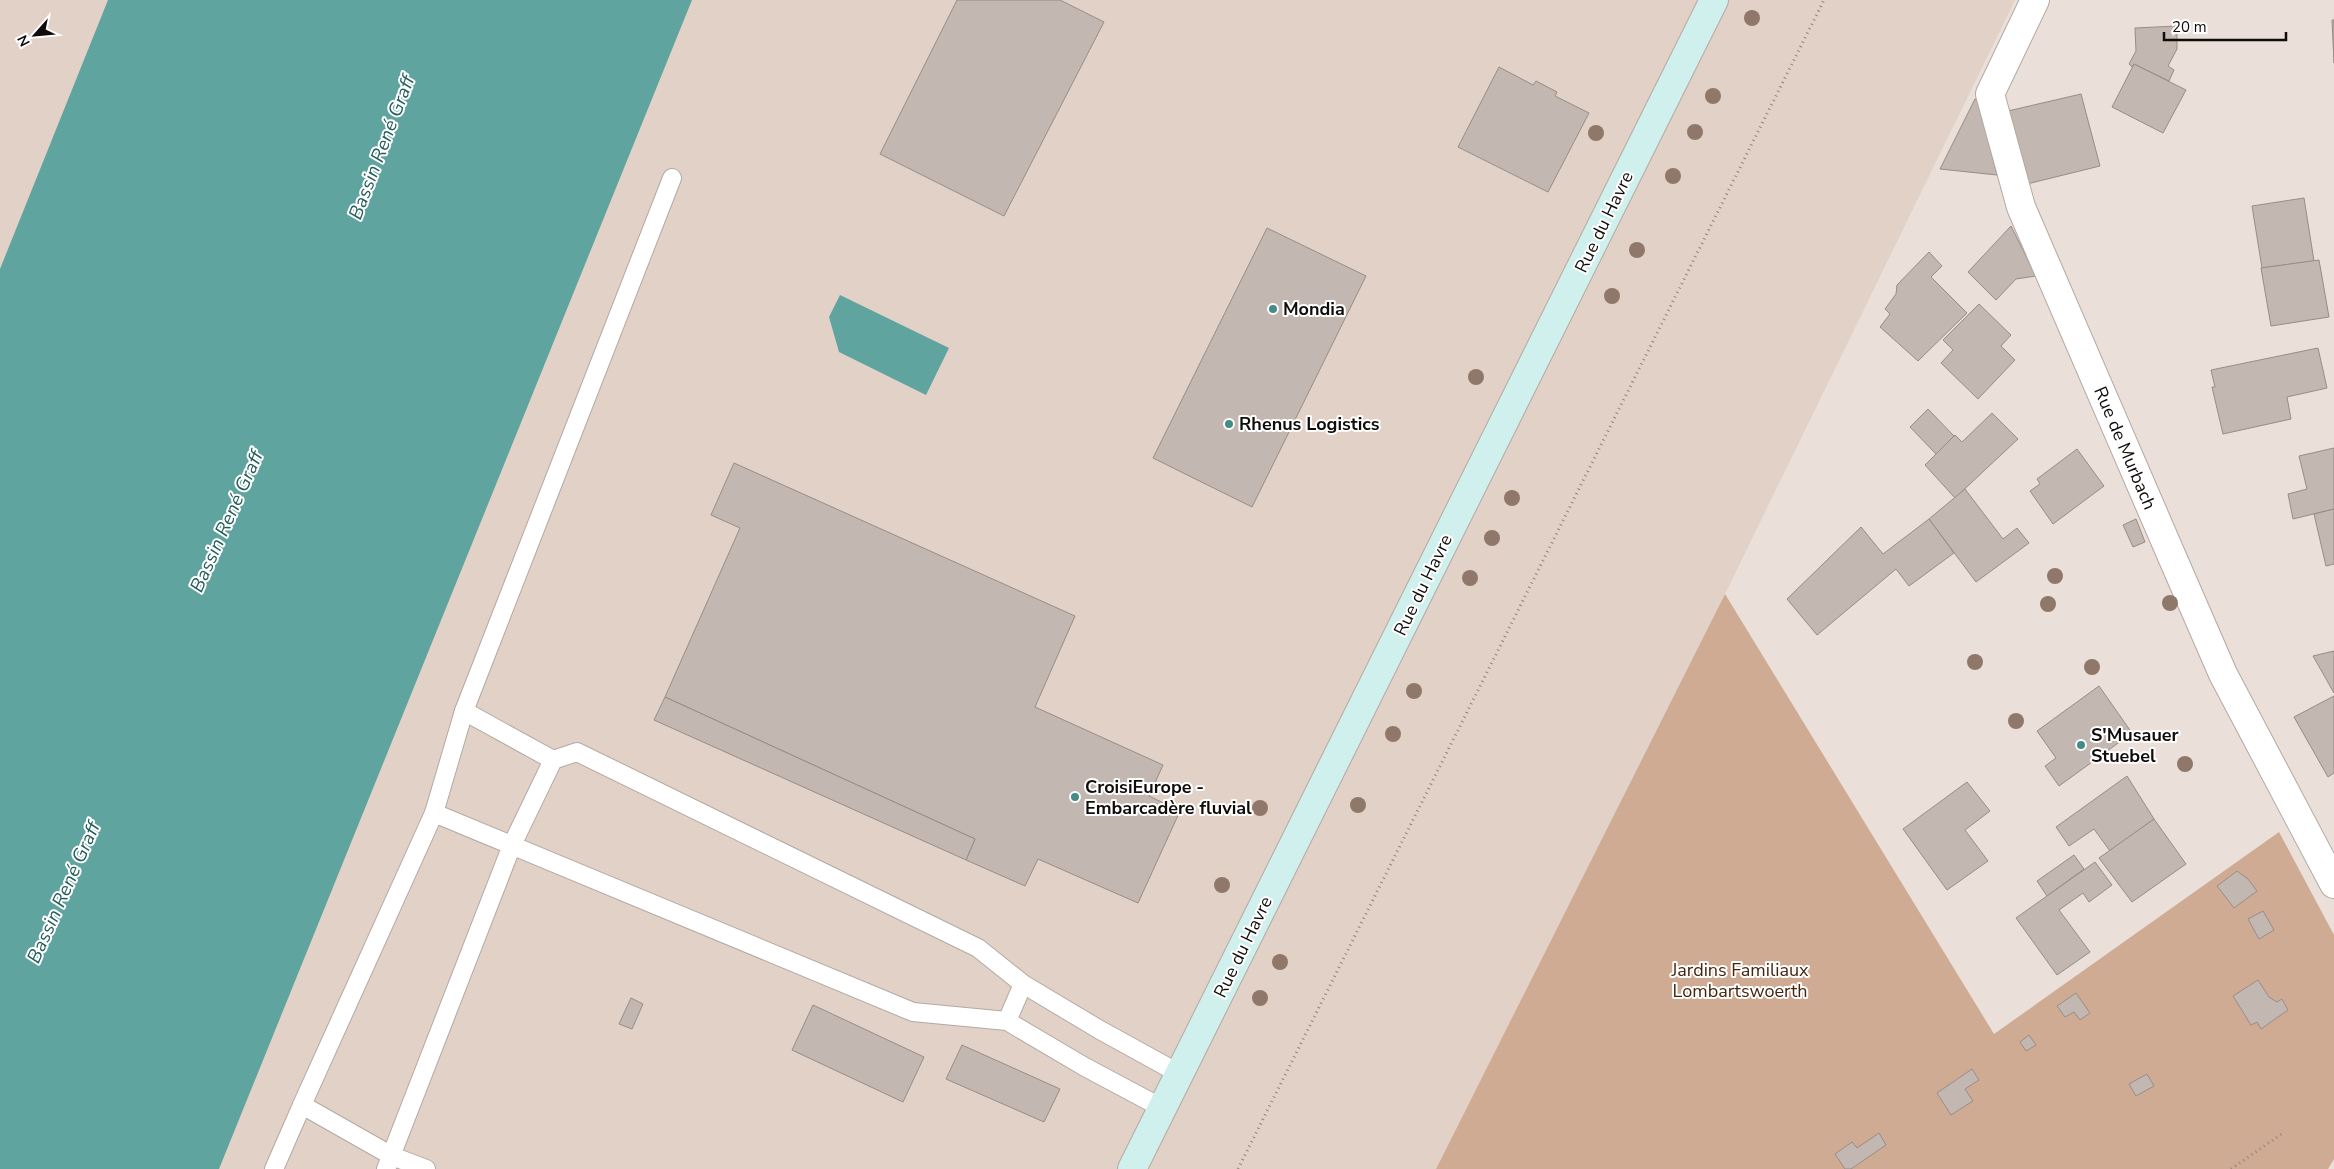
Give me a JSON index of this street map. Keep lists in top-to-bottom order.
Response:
{
  "streets": {
    "main road": ["Rue du Havre"],
    "street": ["Rue de Murbach"]
  },
  "water": ["Bassin René Graff"],
  "parks": ["Jardins Familiaux Lombartswoerth"],
  "places": [
    "Mondia",
    "Rhenus Logistics",
    "S'Musauer Stuebel",
    "CroisiEurope - Embarcadère fluvial"
  ],
  "scale_bar": "20 m",
  "north": "bottom left"
}
